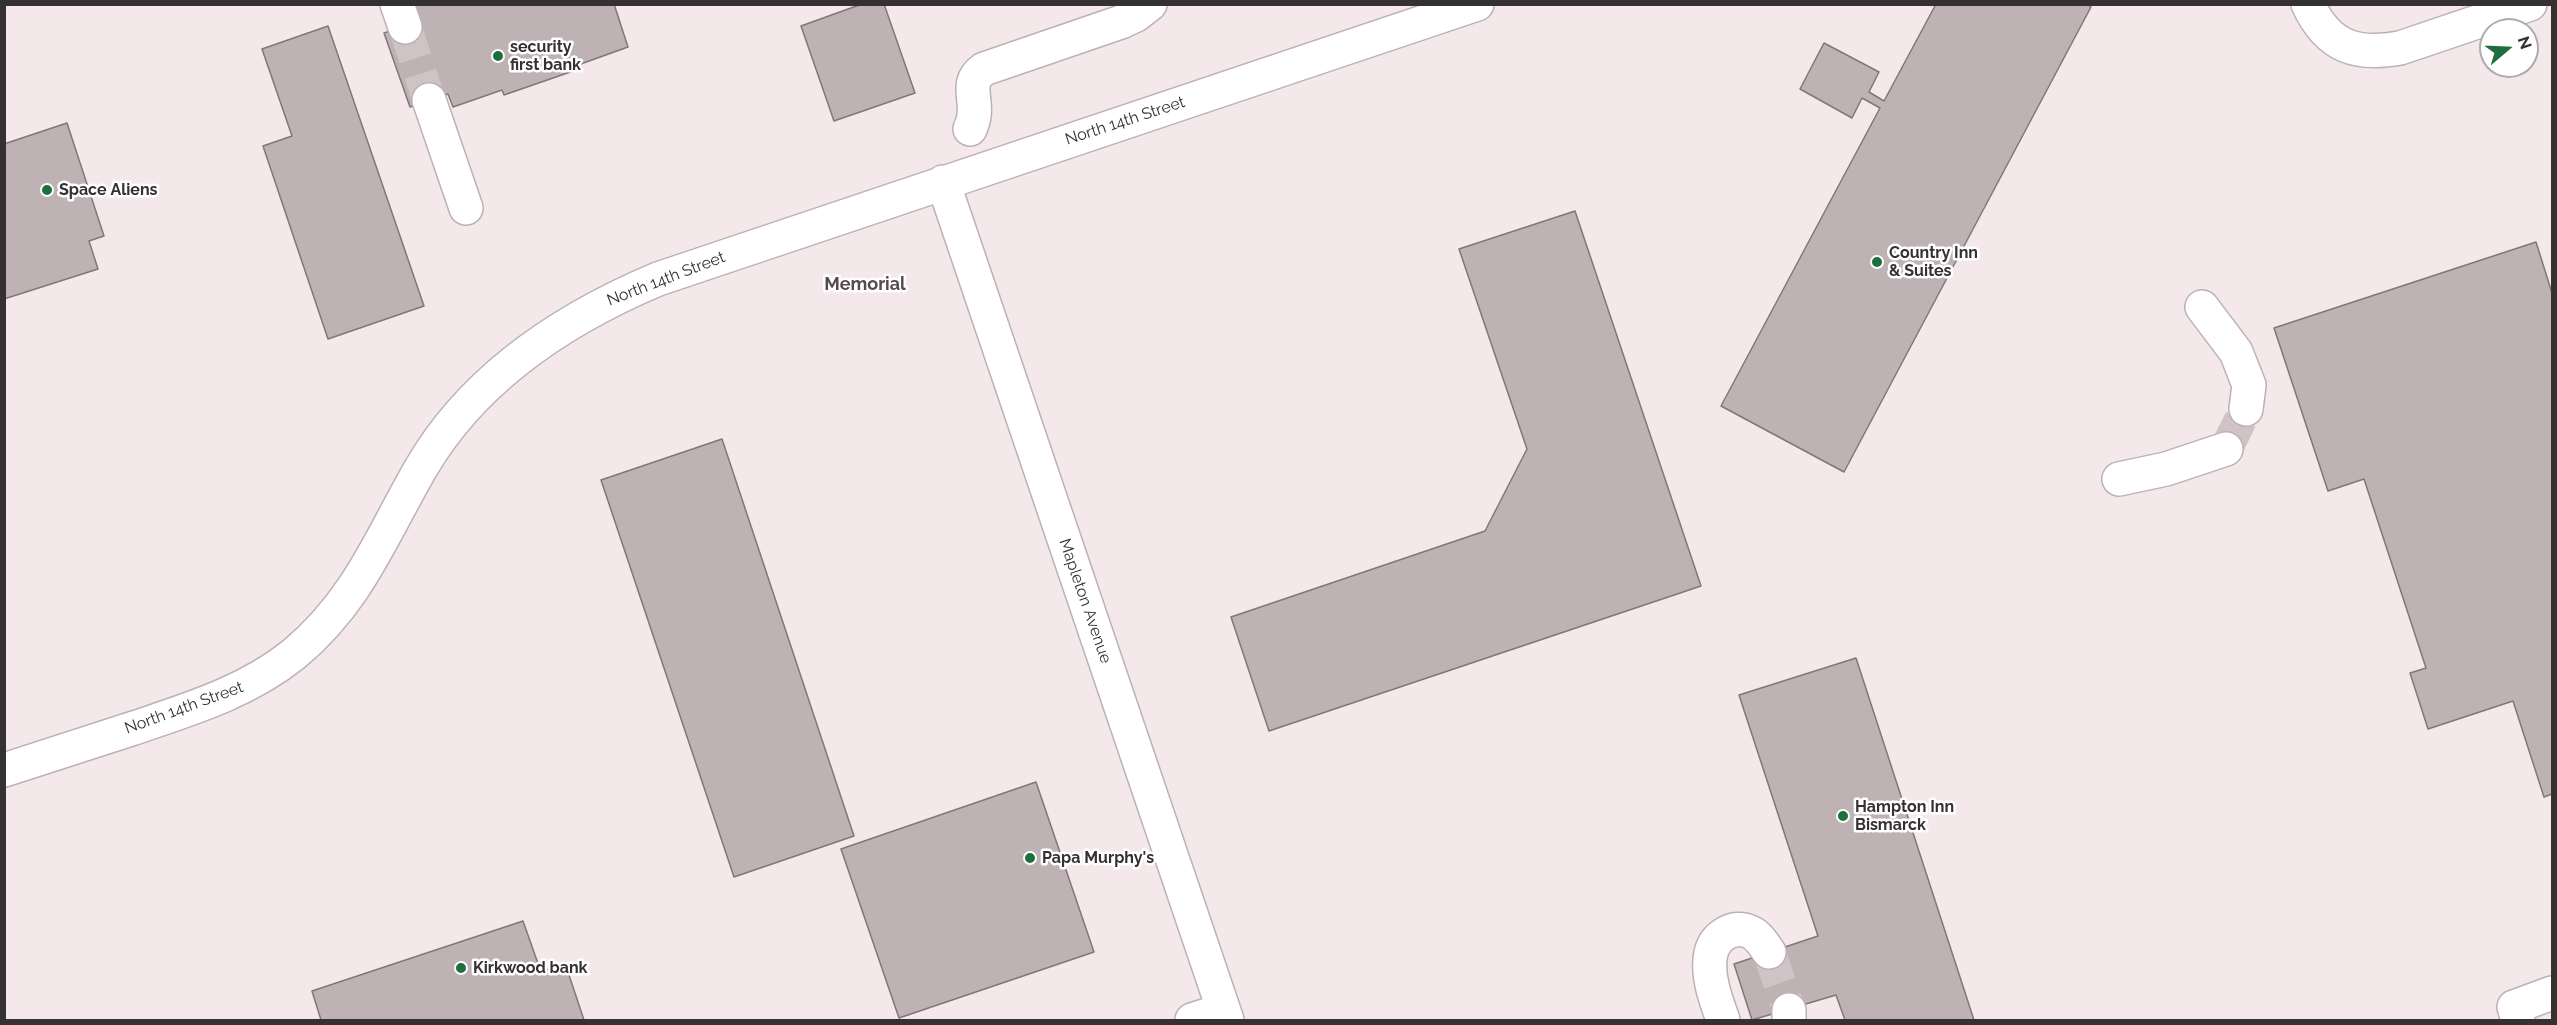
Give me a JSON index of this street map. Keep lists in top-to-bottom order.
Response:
{
  "streets": {
    "street": ["North 14th Street", "Mapleton Avenue"]
  },
  "crossings": [
    ["North 14th Street", "Mapleton Avenue"]
  ],
  "districts": ["Memorial"],
  "places": [
    "security first bank",
    "Space Aliens",
    "Country Inn & Suites",
    "Hampton Inn Bismarck",
    "Papa Murphy's",
    "Kirkwood bank"
  ],
  "north": "right"
}
